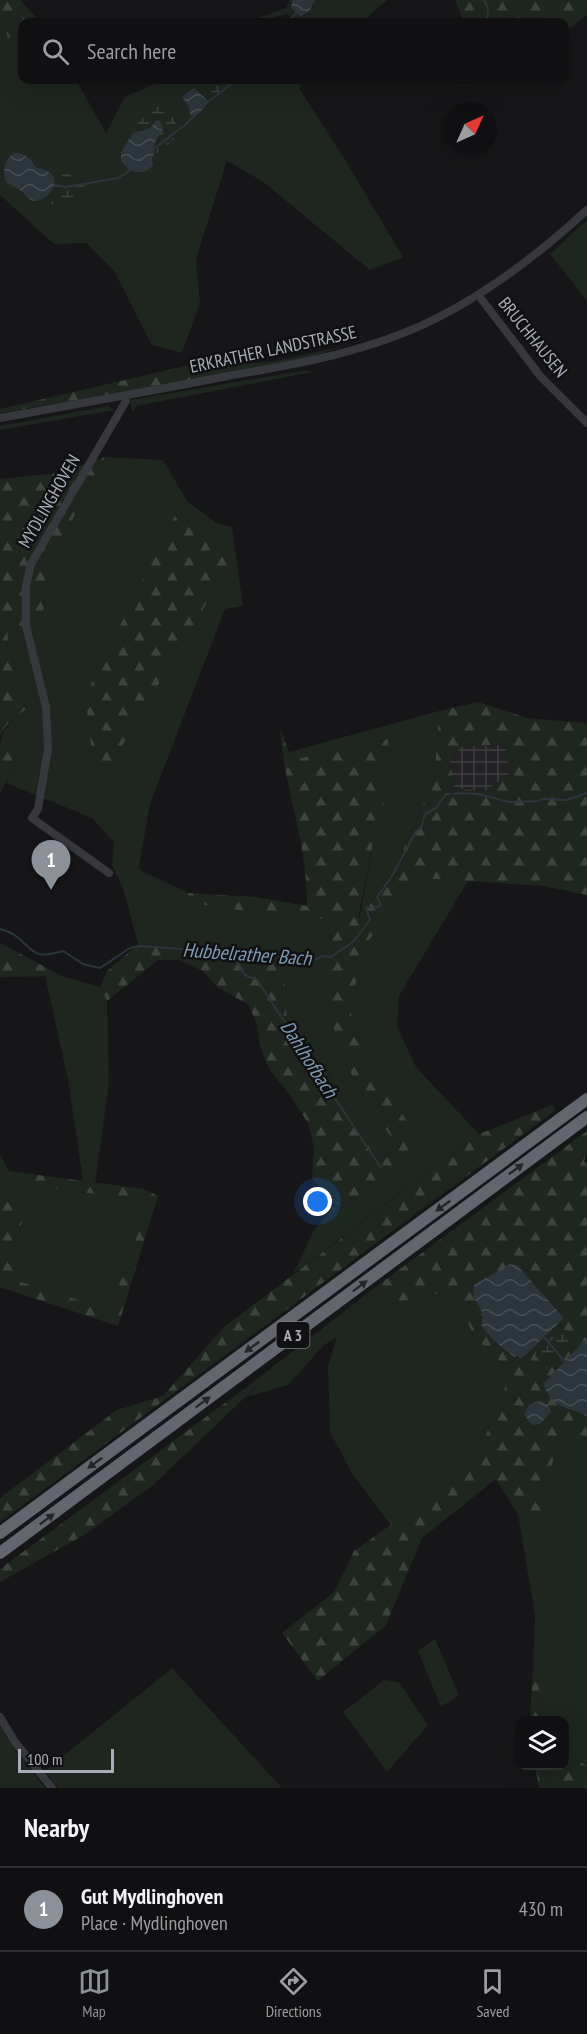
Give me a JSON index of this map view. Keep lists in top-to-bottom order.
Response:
{
  "streets": {
    "highway": ["A 3"],
    "street": ["BRUCHHAUSEN", "ERKRATHER LANDSTRASSE", "MYDLINGHOVEN"]
  },
  "crossings": [
    ["BRUCHHAUSEN", "ERKRATHER LANDSTRASSE"],
    ["ERKRATHER LANDSTRASSE", "MYDLINGHOVEN"]
  ],
  "water": ["Hubbelrather Bach", "Dahlhofbach"],
  "scale_bar": "100 m",
  "north": "top right",
  "page": {
    "search": "Search here",
    "pins": "1",
    "scale": "100 m",
    "heading": "Nearby",
    "list": [
      {
        "mark": "1",
        "name": "Gut Mydlinghoven",
        "note": "Place · Mydlinghoven",
        "value": "430 m"
      }
    ],
    "nav": ["Map", "Directions", "Saved"]
  }
}
